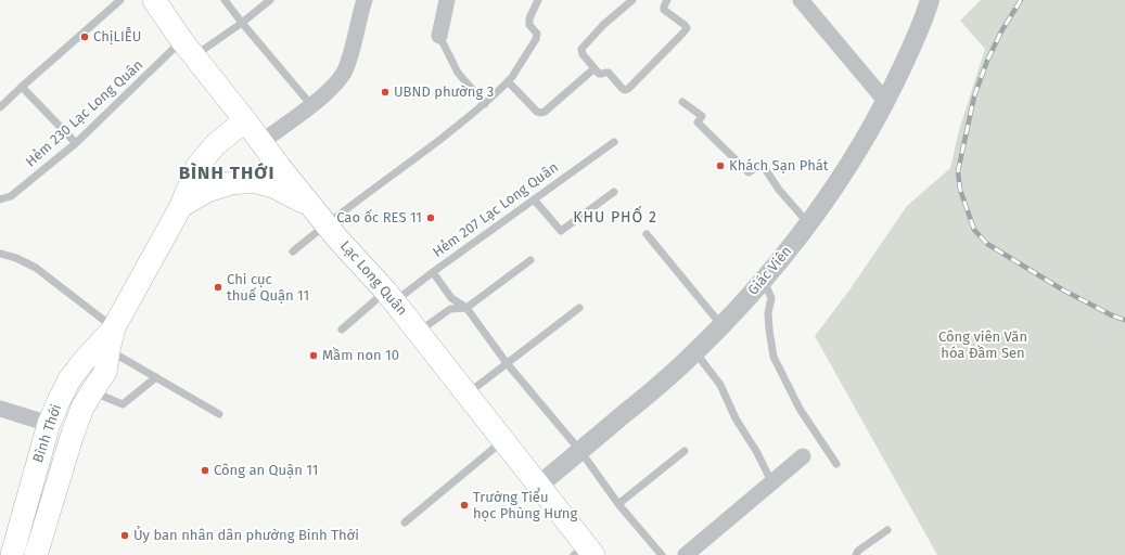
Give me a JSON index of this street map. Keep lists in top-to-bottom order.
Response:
{
  "streets": {
    "main road": ["Lạc Long Quân", "Bình Thới"],
    "street": ["Giác Viên"],
    "lane": ["Hẻm 230 Lạc Long Quân", "Hẻm 207 Lạc Long Quân"]
  },
  "crossings": [
    ["Hẻm 230 Lạc Long Quân", "Lạc Long Quân"],
    ["Hẻm 207 Lạc Long Quân", "Lạc Long Quân"],
    ["Giác Viên", "Lạc Long Quân"],
    ["Lạc Long Quân", "Bình Thới"]
  ],
  "districts": ["BÌNH THỚI", "KHU PHỐ 2"],
  "parks": ["Công viên Văn hóa Đầm Sen"],
  "places": [
    "ChịLIỄU",
    "UBND phường 3",
    "Khách Sạn Phát",
    "Cao ốc RES 11",
    "Chi cục thuế Quận 11",
    "Mầm non 10",
    "Công an Quận 11",
    "Trường Tiểu học Phùng Hưng",
    "Ủy ban nhân dân phường Bình Thới"
  ]
}
